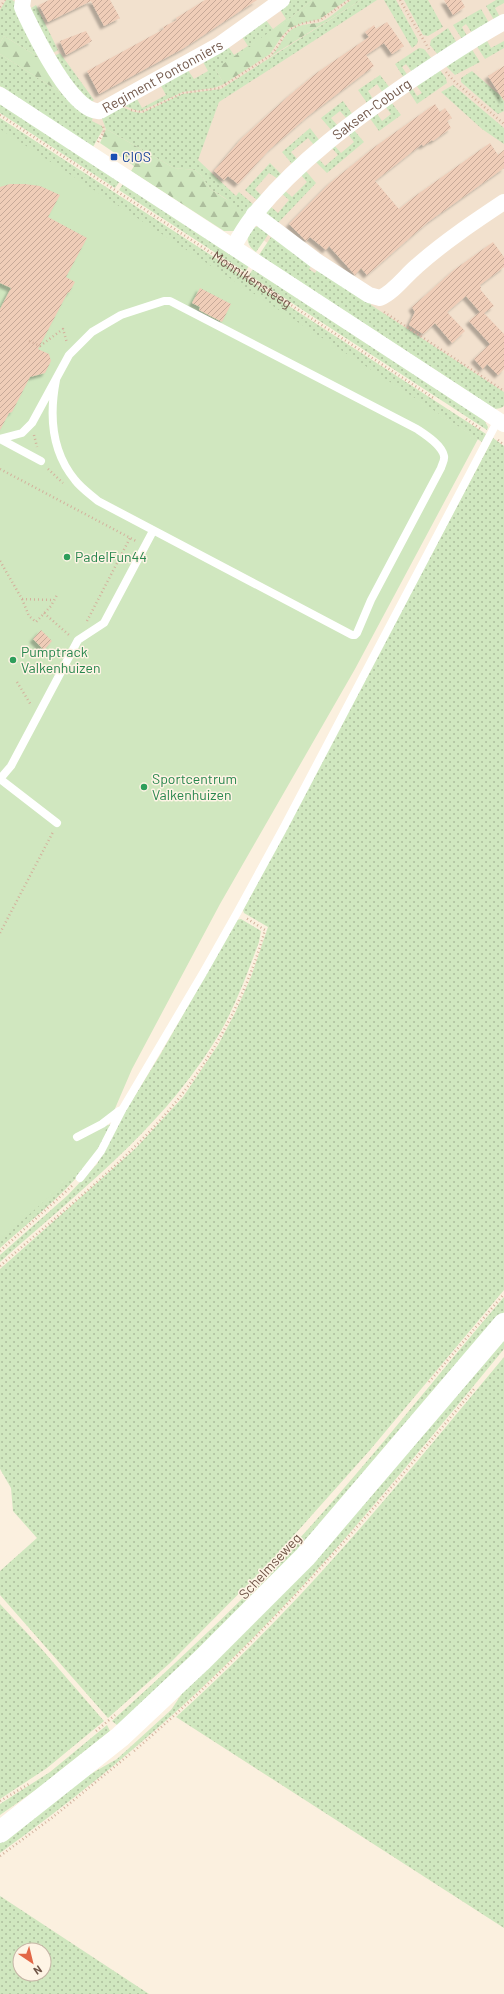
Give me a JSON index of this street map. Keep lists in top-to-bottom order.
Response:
{
  "streets": {
    "main road": ["Schelmseweg"],
    "street": ["Regiment Pontonniers", "Saksen-Coburg", "Monnikensteeg"]
  },
  "crossings": [
    ["Saksen-Coburg", "Monnikensteeg"]
  ],
  "places": {
    "transit": ["CIOS"],
    "other": ["PadelFun44", "Pumptrack Valkenhuizen", "Sportcentrum Valkenhuizen"]
  },
  "north": "bottom right"
}
